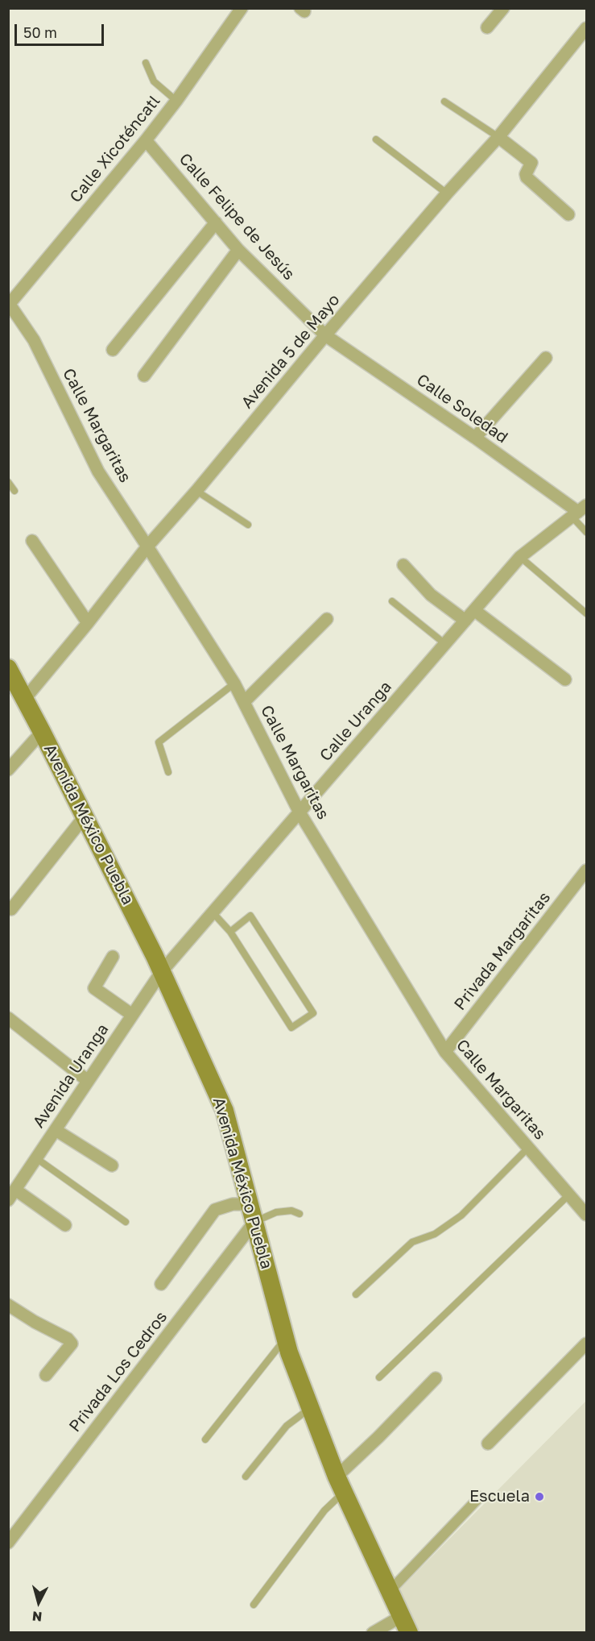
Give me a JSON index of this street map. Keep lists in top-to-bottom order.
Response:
{
  "streets": {
    "main road": ["Avenida México Puebla"],
    "street": [
      "Calle Xicoténcatl",
      "Calle Felipe de Jesús",
      "Avenida 5 de Mayo",
      "Calle Soledad",
      "Calle Margaritas",
      "Calle Uranga",
      "Privada Margaritas",
      "Avenida Uranga",
      "Privada Los Cedros"
    ]
  },
  "crossings": [
    ["Calle Xicoténcatl", "Calle Felipe de Jesús"],
    ["Calle Xicoténcatl", "Calle Margaritas"],
    ["Calle Felipe de Jesús", "Avenida 5 de Mayo"],
    ["Calle Felipe de Jesús", "Calle Soledad"],
    ["Avenida 5 de Mayo", "Calle Soledad"],
    ["Avenida 5 de Mayo", "Calle Margaritas"],
    ["Avenida 5 de Mayo", "Avenida México Puebla"],
    ["Calle Soledad", "Calle Uranga"],
    ["Calle Margaritas", "Calle Uranga"],
    ["Calle Margaritas", "Privada Margaritas"],
    ["Calle Uranga", "Avenida México Puebla"],
    ["Calle Uranga", "Avenida Uranga"],
    ["Avenida México Puebla", "Avenida Uranga"],
    ["Avenida México Puebla", "Privada Los Cedros"]
  ],
  "places": ["Escuela"],
  "scale_bar": "50 m",
  "north": "bottom"
}
